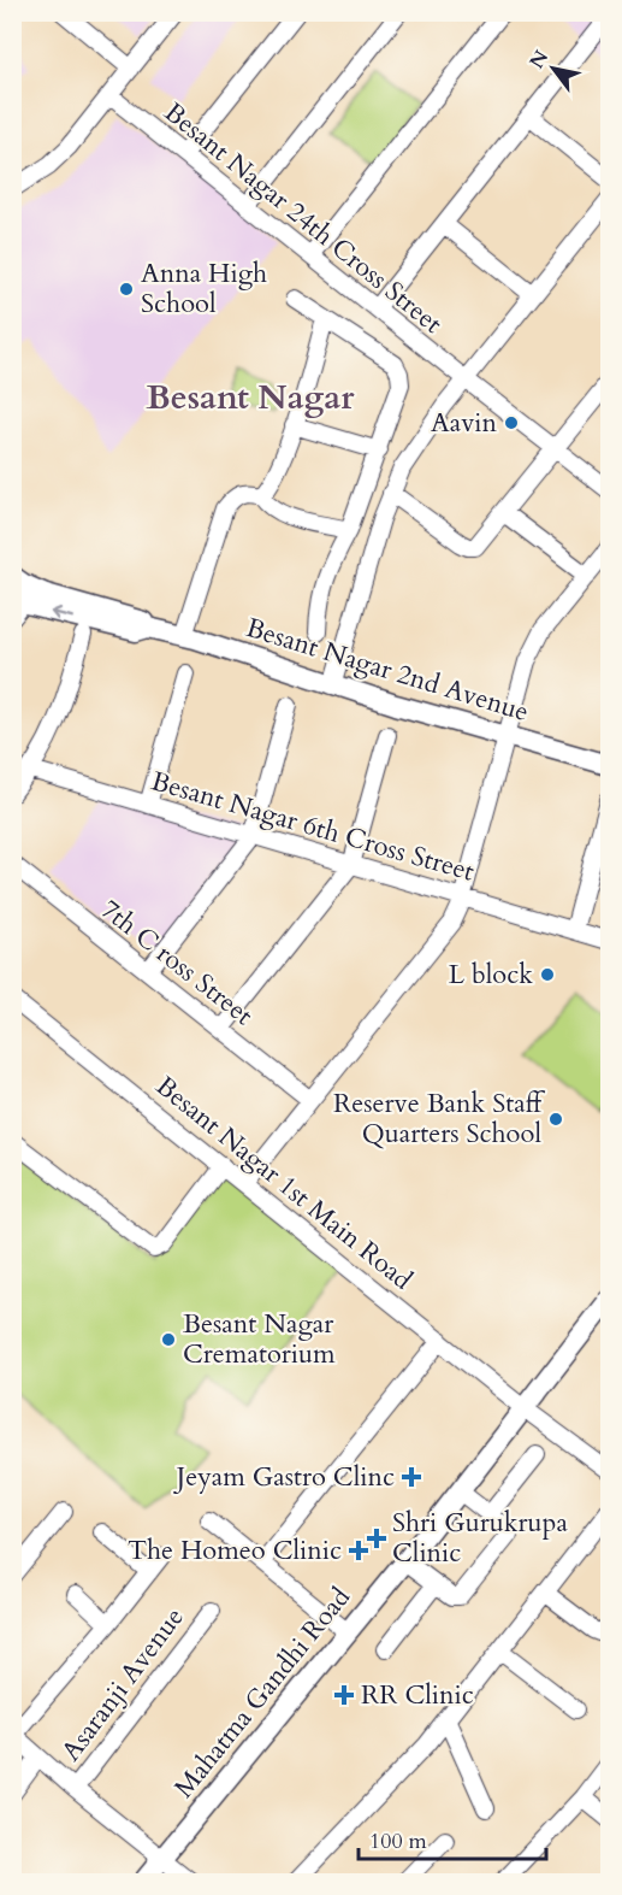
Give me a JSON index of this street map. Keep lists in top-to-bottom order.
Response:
{
  "streets": {
    "main road": ["Besant Nagar 2nd Avenue", "Mahatma Gandhi Road"],
    "street": [
      "Besant Nagar 24th Cross Street",
      "Besant Nagar 6th Cross Street",
      "7th C ross Street",
      "Besant Nagar 1st Main Road",
      "Asaranji Avenue"
    ]
  },
  "crossings": [
    ["Besant Nagar 1st Main Road", "Mahatma Gandhi Road"]
  ],
  "districts": ["Besant Nagar"],
  "places": {
    "other": [
      "Anna High School",
      "Aavin",
      "L block",
      "Reserve Bank Staff Quarters School",
      "Besant Nagar Crematorium"
    ],
    "health": [
      "Jeyam Gastro Clinc",
      "Shri Gurukrupa Clinic",
      "The Homeo Clinic",
      "RR Clinic"
    ]
  },
  "scale_bar": "100 m",
  "north": "top left"
}
